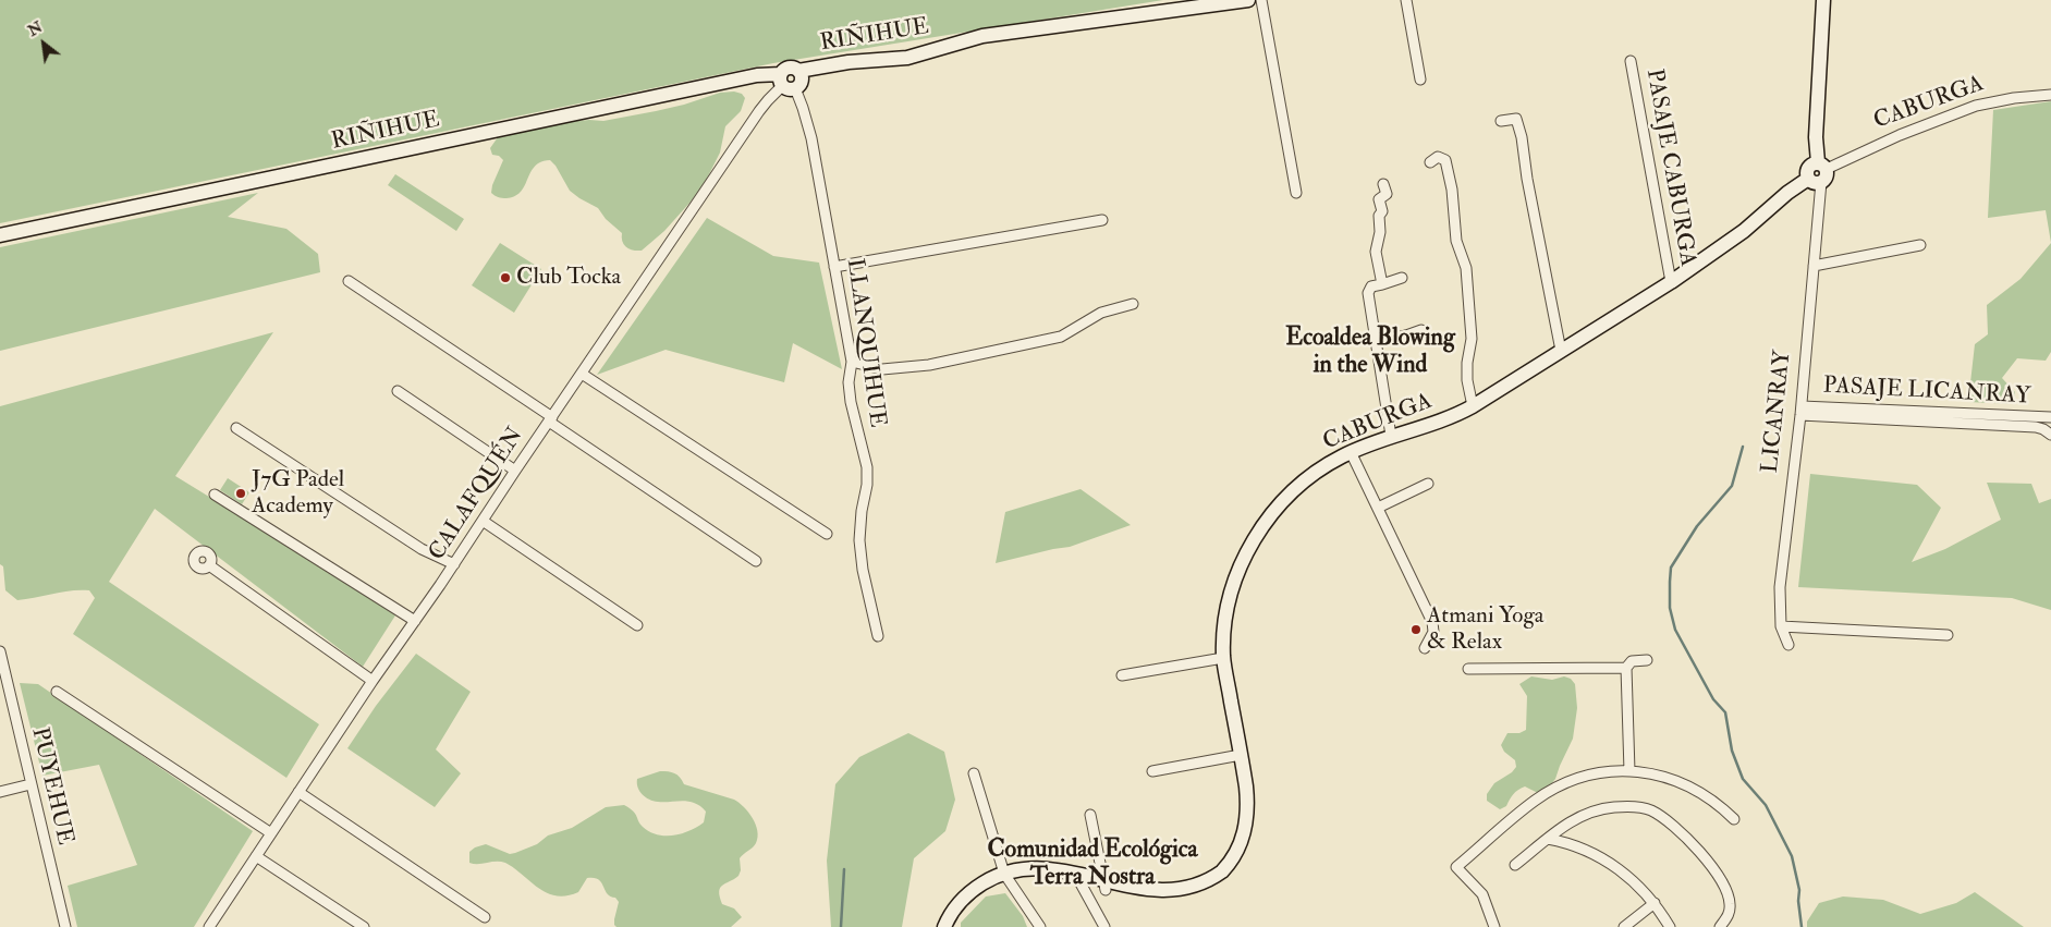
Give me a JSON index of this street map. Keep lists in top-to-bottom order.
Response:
{
  "streets": {
    "street": [
      "RIÑIHUE",
      "CABURGA",
      "PASAJE CABURGA",
      "LLANQUIHUE",
      "PASAJE LICANRAY",
      "LICANRAY",
      "CALAFQUÉN",
      "PUYEHUE"
    ]
  },
  "crossings": [
    ["RIÑIHUE", "LLANQUIHUE"],
    ["RIÑIHUE", "CALAFQUÉN"],
    ["CABURGA", "PASAJE CABURGA"],
    ["CABURGA", "LICANRAY"],
    ["LLANQUIHUE", "CALAFQUÉN"],
    ["PASAJE LICANRAY", "LICANRAY"]
  ],
  "districts": ["Ecoaldea Blowing in the Wind", "Comunidad Ecológica Terra Nostra"],
  "places": ["Club Tocka", "J7G Padel Academy", "Atmani Yoga & Relax"],
  "north": "top left"
}
